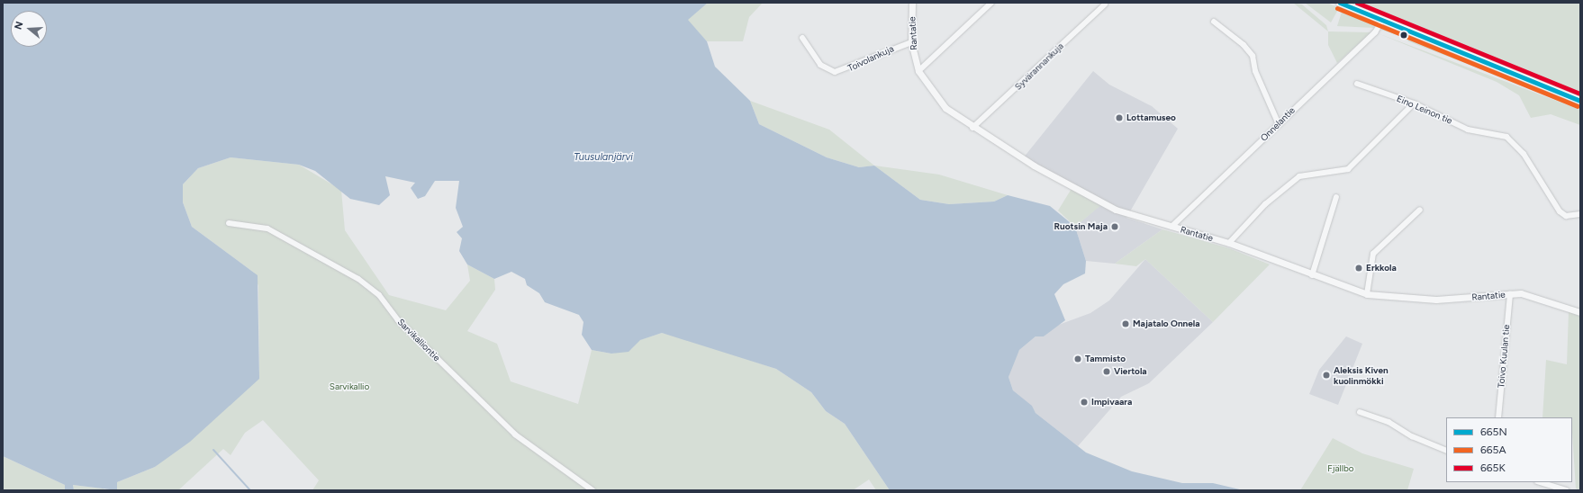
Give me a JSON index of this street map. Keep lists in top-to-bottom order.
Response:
{
  "streets": {
    "street": [
      "Rantatie",
      "Toivolankuja",
      "Syvärannankuja",
      "Eino Leinon tie",
      "Onnelantie",
      "Sarvikalliontie",
      "Toivo Kuulan tie"
    ]
  },
  "crossings": [
    ["Rantatie", "Toivolankuja"],
    ["Rantatie", "Syvärannankuja"],
    ["Rantatie", "Onnelantie"],
    ["Rantatie", "Toivo Kuulan tie"]
  ],
  "water": ["Tuusulanjärvi"],
  "parks": ["Sarvikallio", "Fjällbo"],
  "places": [
    "Lottamuseo",
    "Ruotsin Maja",
    "Erkkola",
    "Majatalo Onnela",
    "Tammisto",
    "Viertola",
    "Aleksis Kiven kuolinmökki",
    "Impivaara"
  ],
  "lines": ["transit line 665N", "transit line 665K", "transit line 665A"],
  "legend": ["665N", "665A", "665K"],
  "north": "left"
}
